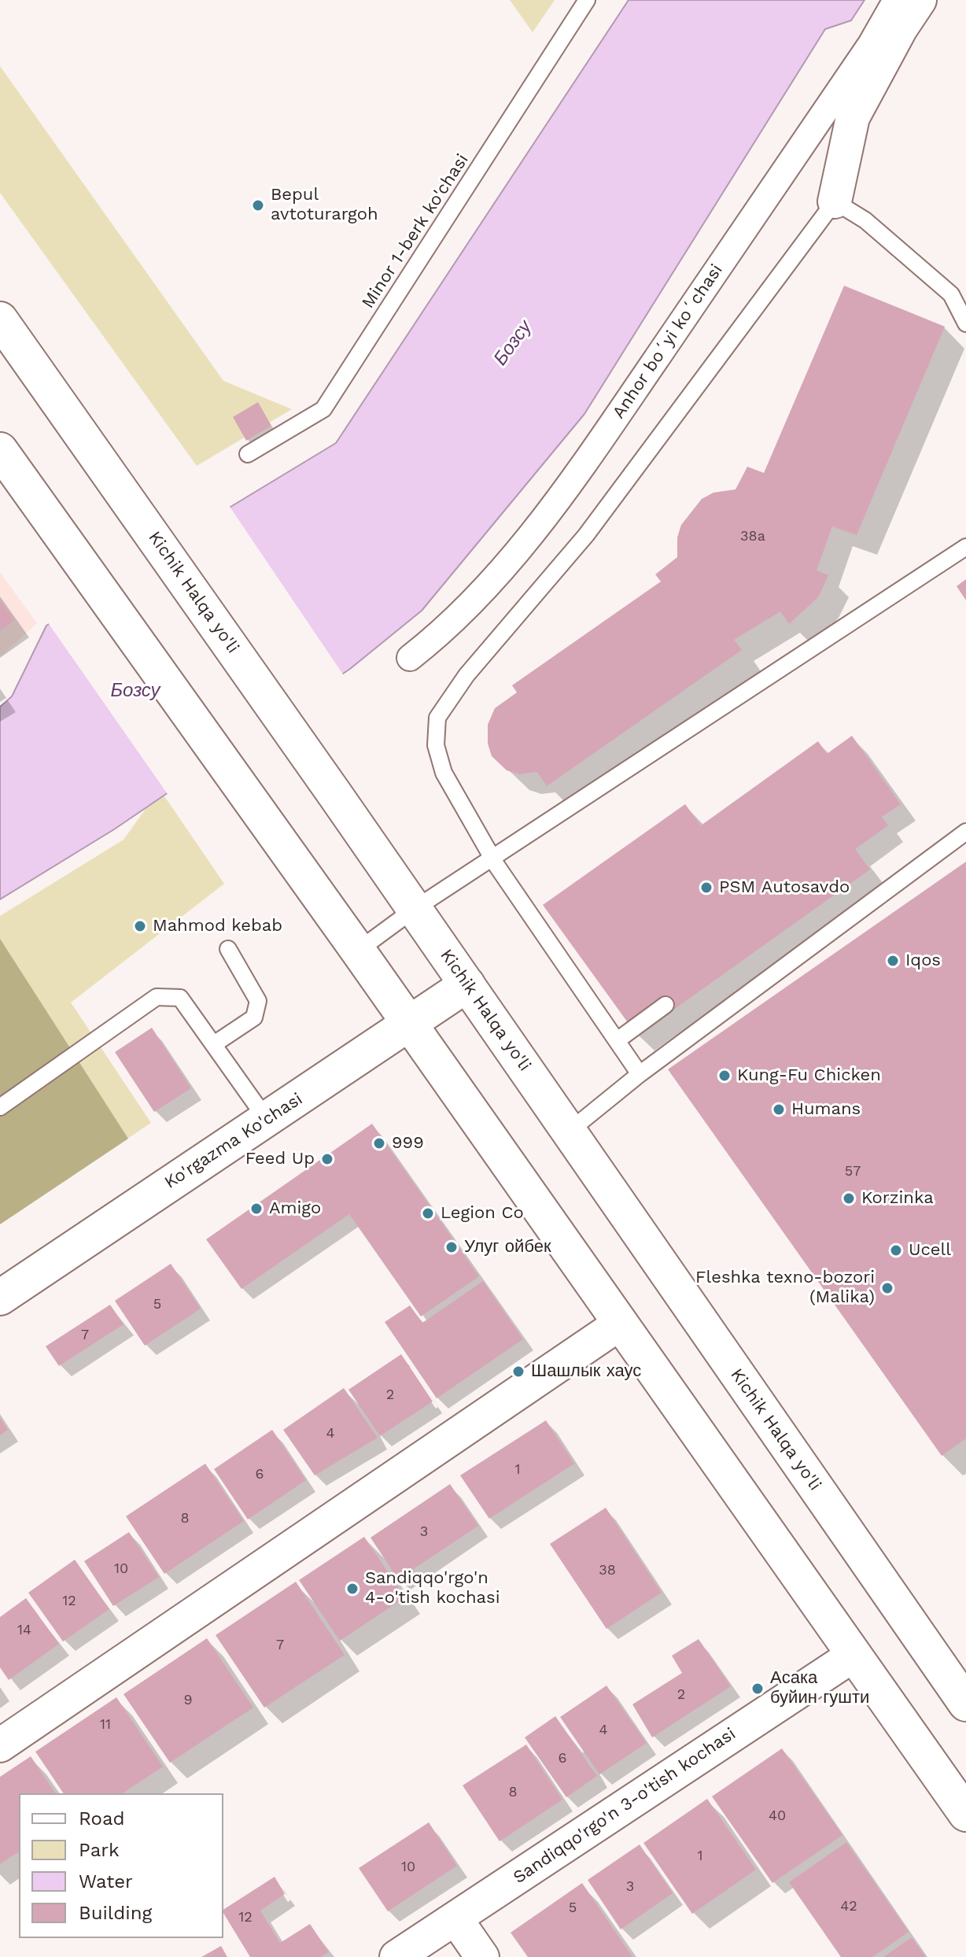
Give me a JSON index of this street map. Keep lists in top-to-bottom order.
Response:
{
  "streets": {
    "main road": ["Kichik Halqa yo'li", "Ko'rgazma Ko'chasi"],
    "street": ["Anhor boʻyi koʻchasi", "Sandiqqo'rgo'n 3-o'tish kochasi"],
    "lane": ["Minor 1-berk ko'chasi"]
  },
  "crossings": [
    ["Kichik Halqa yo'li", "Ko'rgazma Ko'chasi"]
  ],
  "water": ["Бозсу"],
  "places": [
    "Bepul avtoturargoh",
    "PSM Autosavdo",
    "Mahmod kebab",
    "Iqos",
    "Kung-Fu Chicken",
    "Humans",
    "999",
    "Feed Up",
    "Korzinka",
    "Amigo",
    "Legion Co",
    "Улуг ойбек",
    "Ucell",
    "Fleshka texno-bozori (Malika)",
    "Шашлык хаус",
    "Sandiqqo'rgo'n 4-o'tish kochasi",
    "Асака буйин гушти"
  ],
  "house_numbers": [
    "38a",
    "57",
    "5",
    "7",
    "2",
    "4",
    "1",
    "6",
    "8",
    "3",
    "10",
    "38",
    "12",
    "14",
    "7",
    "2",
    "9",
    "11",
    "4",
    "6",
    "8",
    "40",
    "1",
    "10",
    "3",
    "42",
    "5",
    "12"
  ],
  "legend": [
    "Road",
    "Park",
    "Water",
    "Building"
  ]
}
